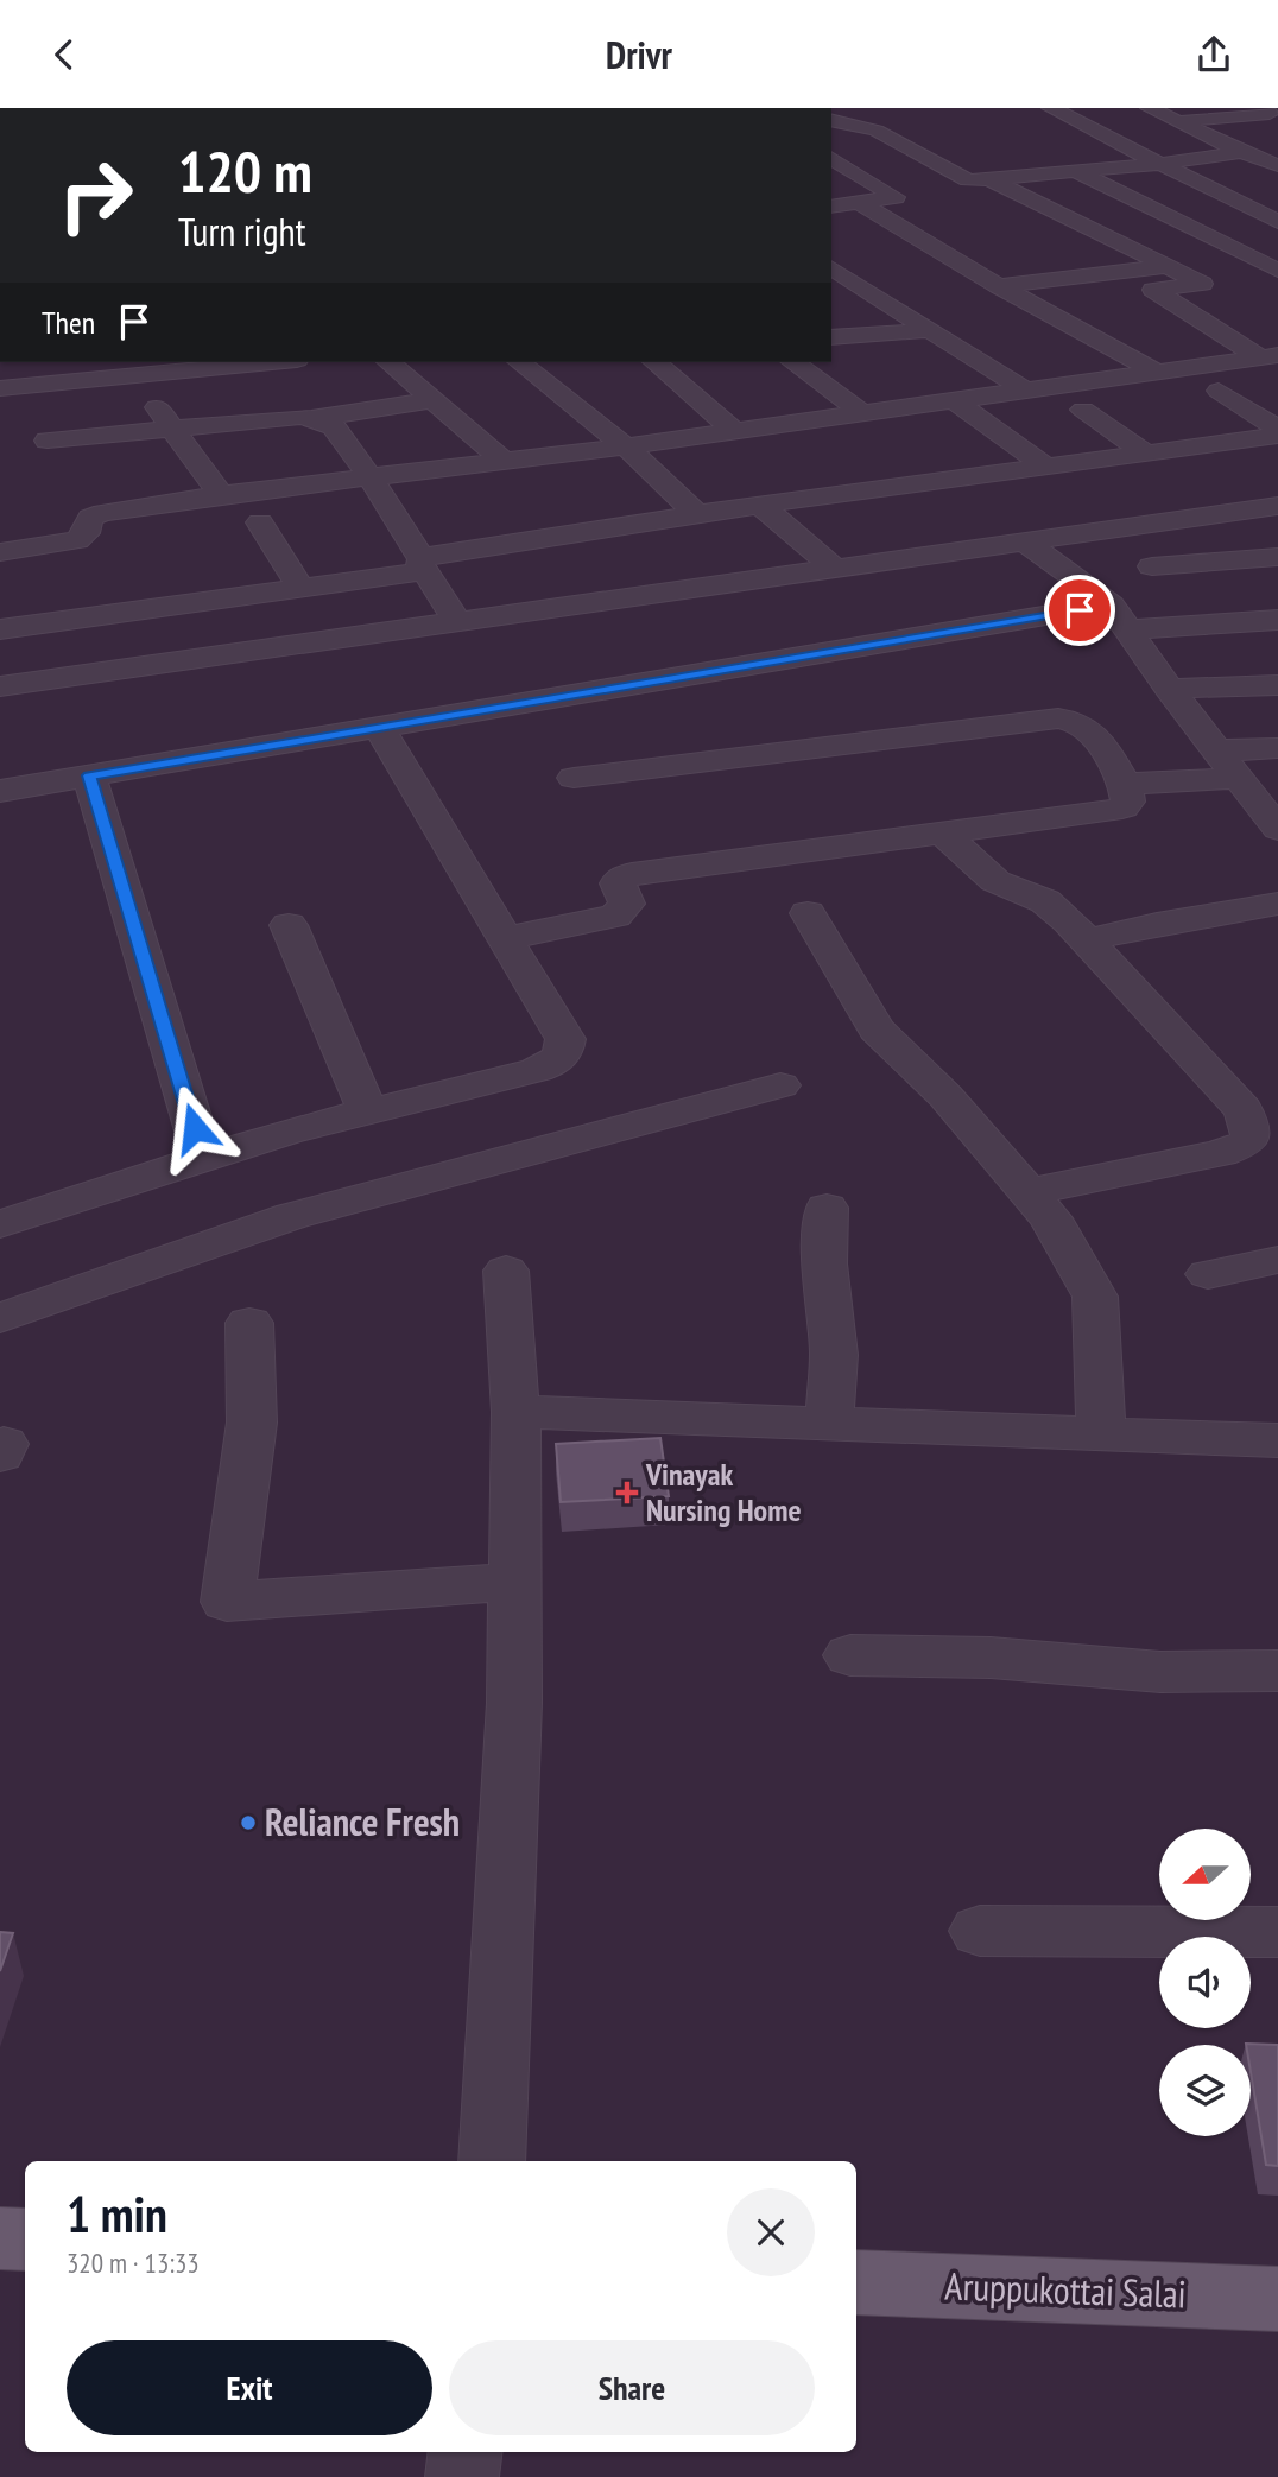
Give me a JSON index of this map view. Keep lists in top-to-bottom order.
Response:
{
  "streets": {
    "main road": ["Aruppukottai Salai"]
  },
  "places": {
    "health": ["Vinayak Nursing Home"],
    "other": ["Reliance Fresh"]
  },
  "north": "left",
  "page": {
    "header": "Drivr",
    "turn": ["120 m", "Turn right"],
    "then": "Then",
    "heading": ["1 min", "320 m · 13:33"],
    "buttons": ["Exit", "Share"]
  }
}
